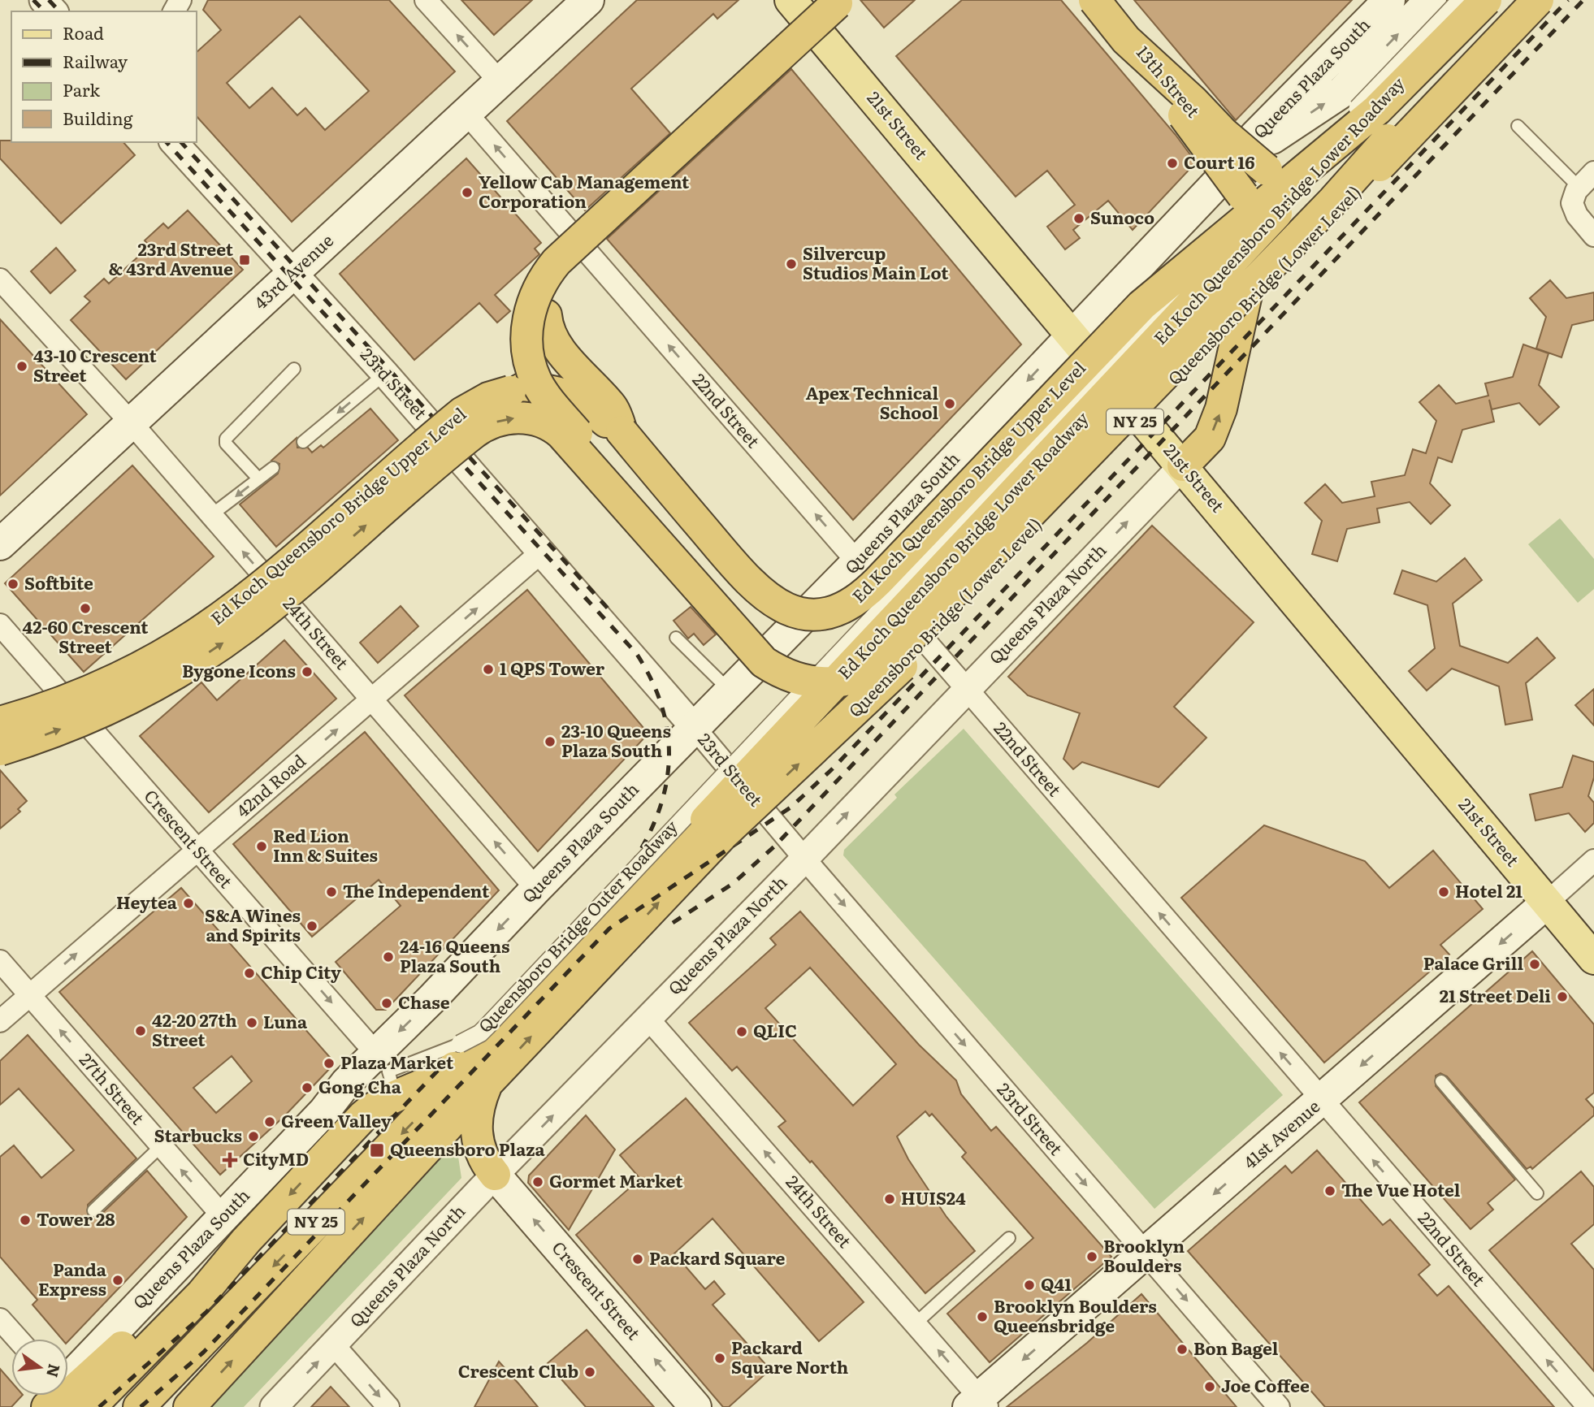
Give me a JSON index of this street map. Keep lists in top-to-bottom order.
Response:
{
  "streets": {
    "highway": [
      "Ed Koch Queensboro Bridge Lower Roadway",
      "Queensboro Bridge (Lower Level)",
      "NY 25",
      "Ed Koch Queensboro Bridge Upper Level"
    ],
    "main road": [
      "Queens Plaza South",
      "21st Street",
      "43rd Avenue",
      "Crescent Street",
      "41st Avenue"
    ],
    "street": [
      "13th Street",
      "23rd Street",
      "22nd Street",
      "Queens Plaza North",
      "24th Street",
      "42nd Road",
      "Queensboro Bridge Outer Roadway",
      "27th Street"
    ]
  },
  "crossings": [
    ["Queens Plaza South", "13th Street"],
    ["Queens Plaza South", "21st Street"],
    ["Queens Plaza South", "23rd Street"],
    ["Queens Plaza South", "22nd Street"],
    ["Queens Plaza South", "24th Street"],
    ["Queens Plaza South", "Crescent Street"],
    ["Queens Plaza South", "27th Street"],
    ["21st Street", "Queens Plaza North"],
    ["21st Street", "41st Avenue"],
    ["Ed Koch Queensboro Bridge Lower Roadway", "Queensboro Bridge (Lower Level)"],
    ["Ed Koch Queensboro Bridge Lower Roadway", "NY 25"],
    ["Ed Koch Queensboro Bridge Lower Roadway", "Queensboro Bridge Outer Roadway"],
    ["43rd Avenue", "23rd Street"],
    ["43rd Avenue", "22nd Street"],
    ["43rd Avenue", "24th Street"],
    ["Queensboro Bridge (Lower Level)", "NY 25"],
    ["Queensboro Bridge (Lower Level)", "Queensboro Bridge Outer Roadway"],
    ["23rd Street", "Queens Plaza North"],
    ["23rd Street", "42nd Road"],
    ["23rd Street", "41st Avenue"],
    ["22nd Street", "Queens Plaza North"],
    ["22nd Street", "41st Avenue"],
    ["NY 25", "Queensboro Bridge Outer Roadway"],
    ["Queens Plaza North", "24th Street"],
    ["Queens Plaza North", "Crescent Street"],
    ["24th Street", "42nd Road"],
    ["24th Street", "41st Avenue"],
    ["42nd Road", "Crescent Street"],
    ["42nd Road", "27th Street"]
  ],
  "one_way": [
    "23rd Street",
    "22nd Street",
    "Queens Plaza North",
    "24th Street",
    "42nd Road",
    "27th Street",
    "41st Avenue"
  ],
  "places": {
    "other": [
      "Court 16",
      "Yellow Cab Management Corporation",
      "Sunoco",
      "Silvercup Studios Main Lot",
      "43-10 Crescent Street",
      "Apex Technical School",
      "Softbite",
      "42-60 Crescent Street",
      "1 QPS Tower",
      "Bygone Icons",
      "23-10 Queens Plaza South",
      "Red Lion Inn & Suites",
      "The Independent",
      "Hotel 21",
      "Heytea",
      "S&A Wines and Spirits",
      "24-16 Queens Plaza South",
      "Palace Grill",
      "Chip City",
      "21 Street Deli",
      "Chase",
      "Luna",
      "42-20 27th Street",
      "QLIC",
      "Plaza Market",
      "Gong Cha",
      "Green Valley",
      "Starbucks",
      "Gormet Market",
      "The Vue Hotel",
      "HUIS24",
      "Tower 28",
      "Brooklyn Boulders",
      "Packard Square",
      "Panda Express",
      "Q41",
      "Brooklyn Boulders Queensbridge",
      "Bon Bagel",
      "Packard Square North",
      "Crescent Club",
      "Joe Coffee"
    ],
    "transit": ["23rd Street & 43rd Avenue", "Queensboro Plaza"],
    "health": ["CityMD"]
  },
  "legend": [
    "Road",
    "Railway",
    "Park",
    "Building"
  ],
  "north": "right"
}
